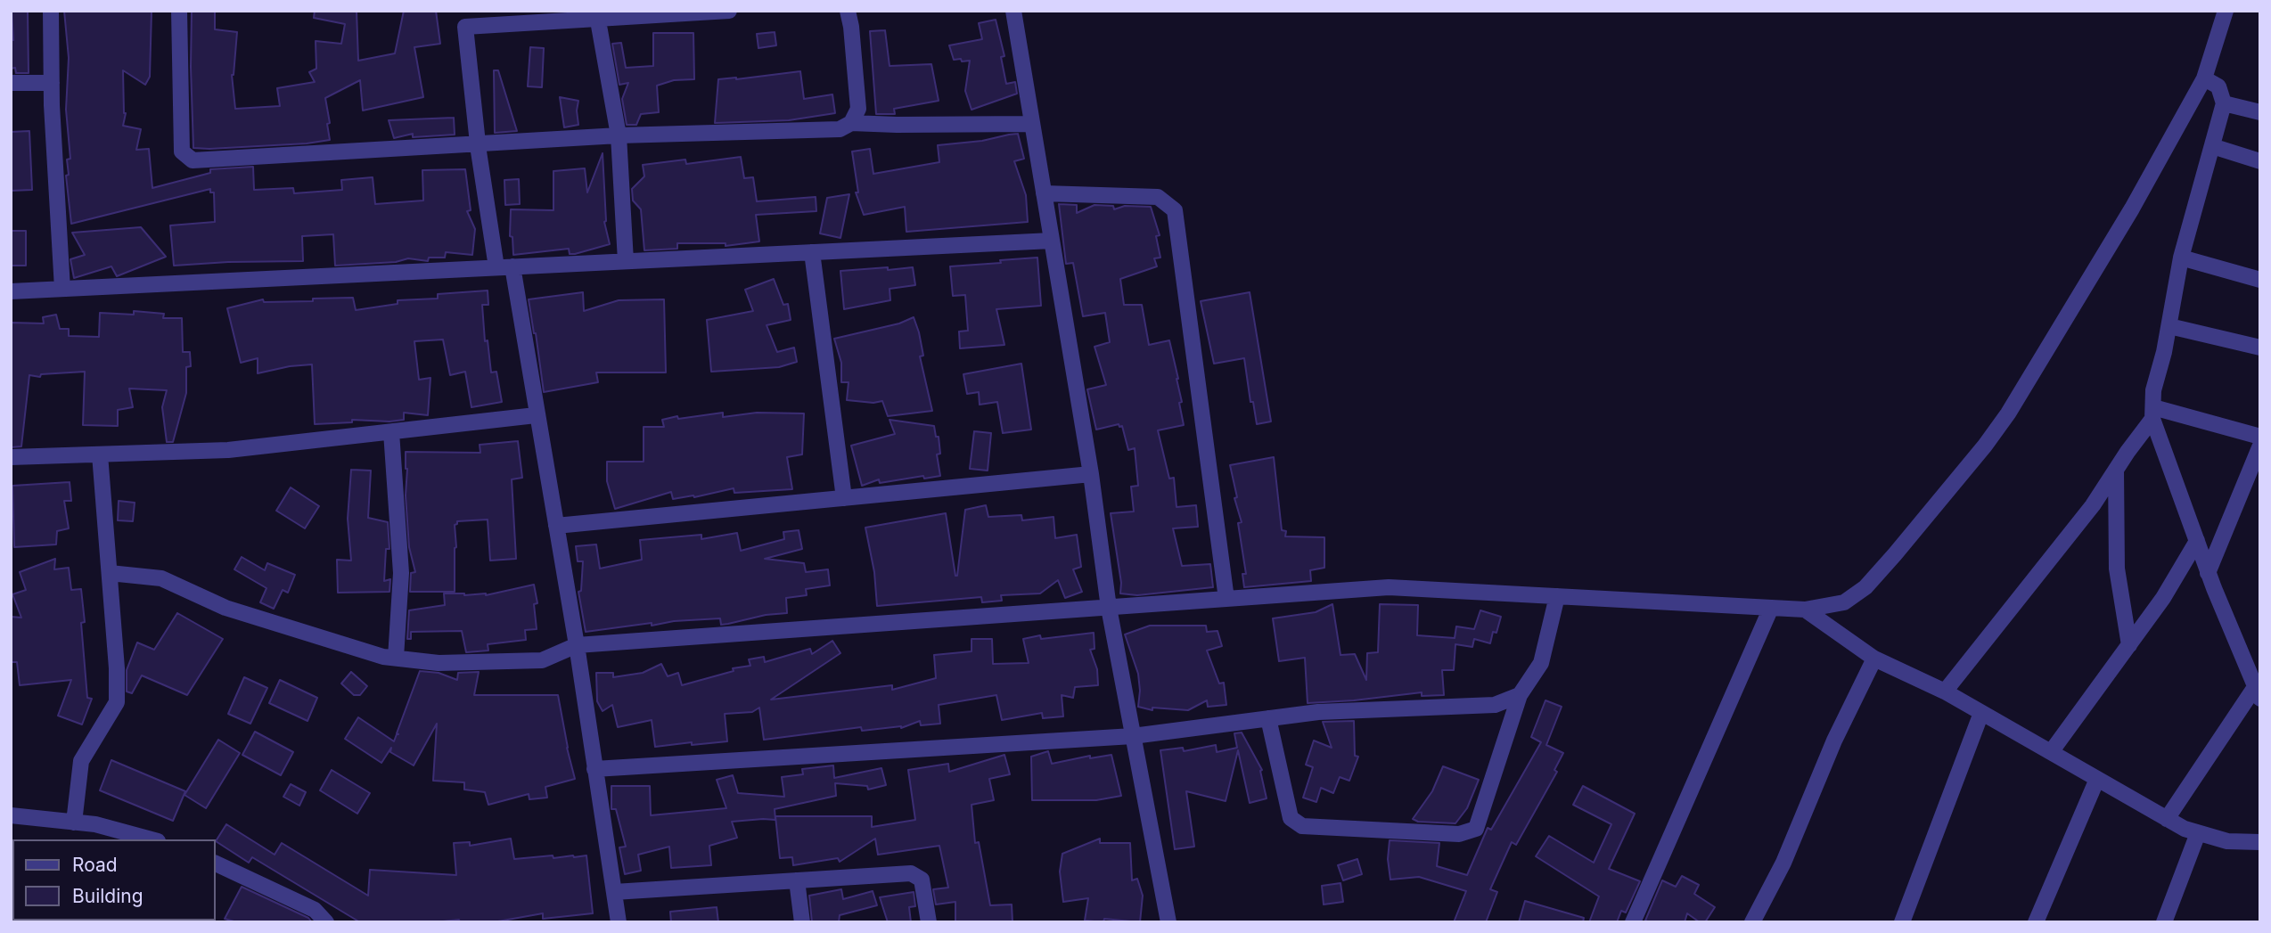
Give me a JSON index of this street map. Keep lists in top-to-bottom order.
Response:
{
  "legend": ["Road", "Building"]
}
